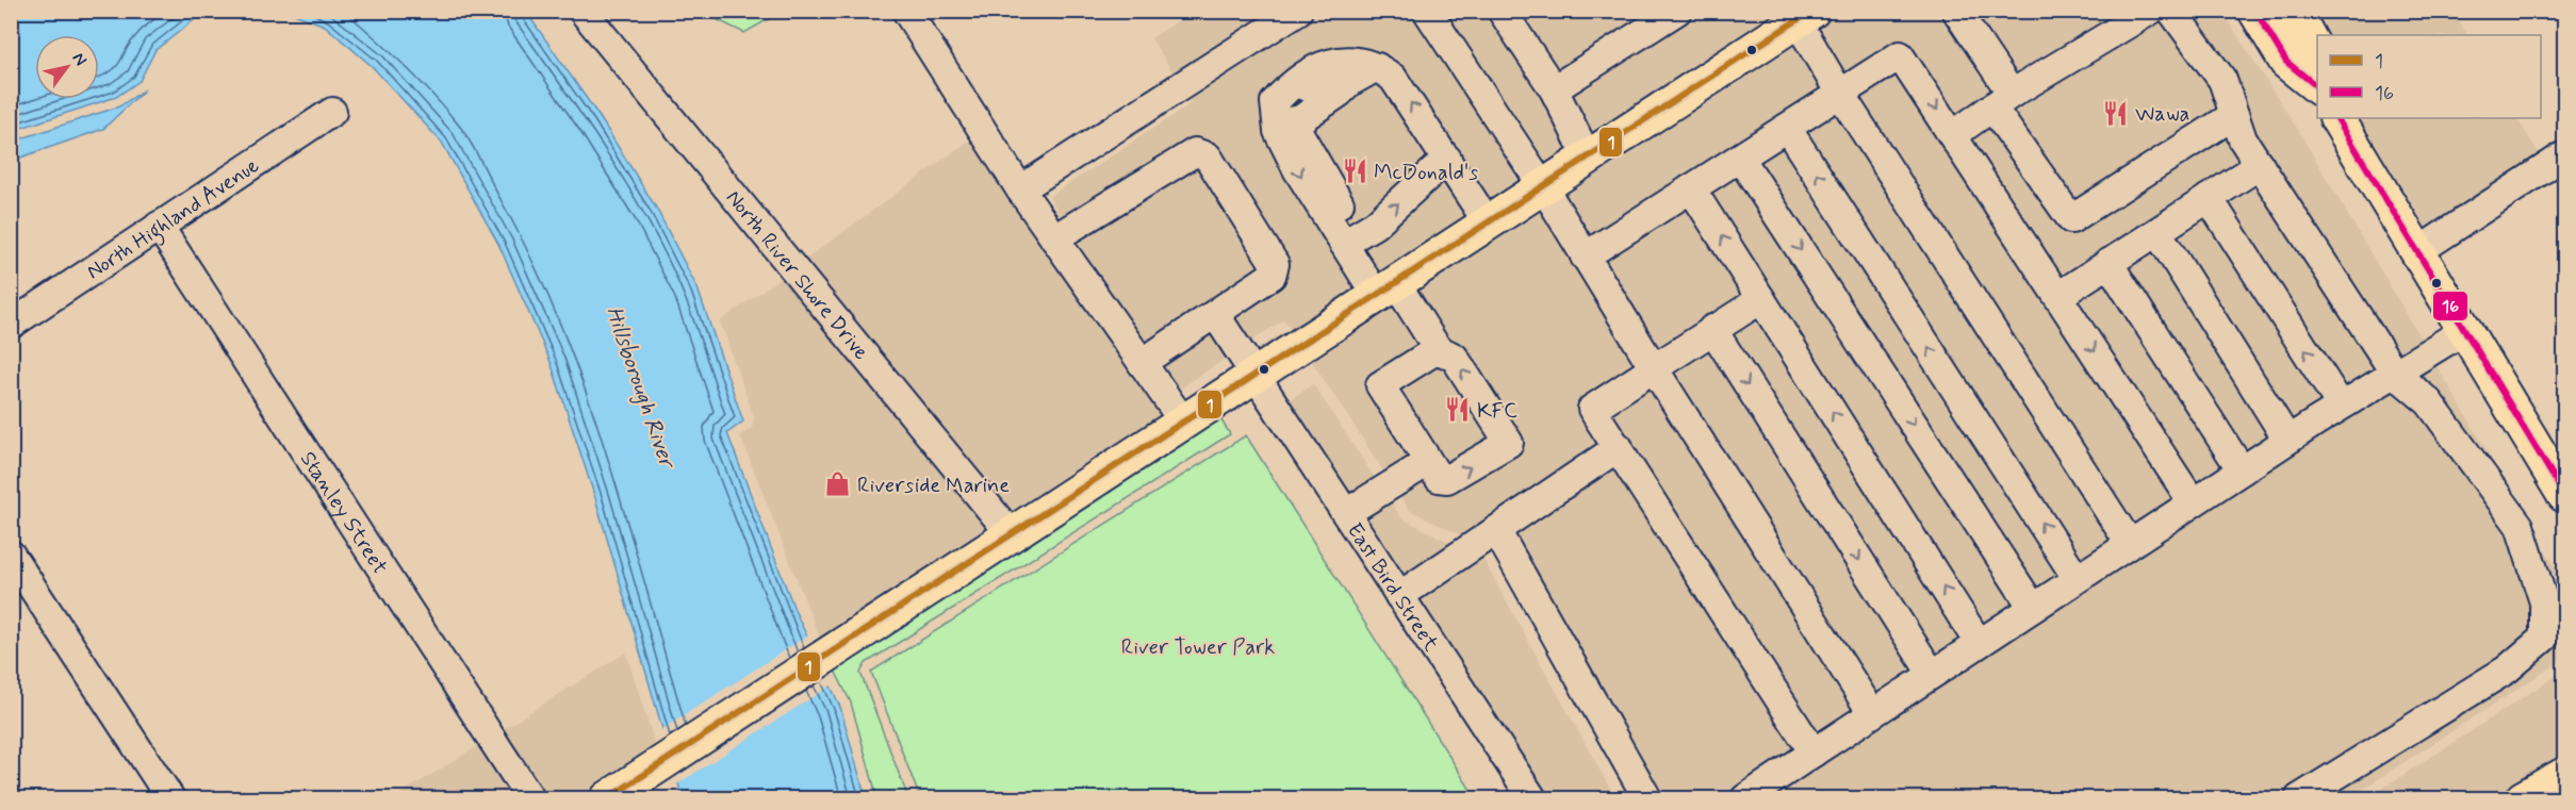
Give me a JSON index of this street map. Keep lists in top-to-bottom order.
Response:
{
  "streets": {
    "street": [
      "North Highland Avenue",
      "North River Shore Drive",
      "Stanley Street",
      "East Bird Street"
    ]
  },
  "crossings": [
    ["North Highland Avenue", "Stanley Street"]
  ],
  "water": ["Hillsborough River"],
  "parks": ["River Tower Park"],
  "places": {
    "restaurant": ["Wawa", "McDonald's", "KFC"],
    "shop": ["Riverside Marine"]
  },
  "lines": ["transit line 1", "transit line 16"],
  "legend": ["1", "16"],
  "north": "top right"
}
